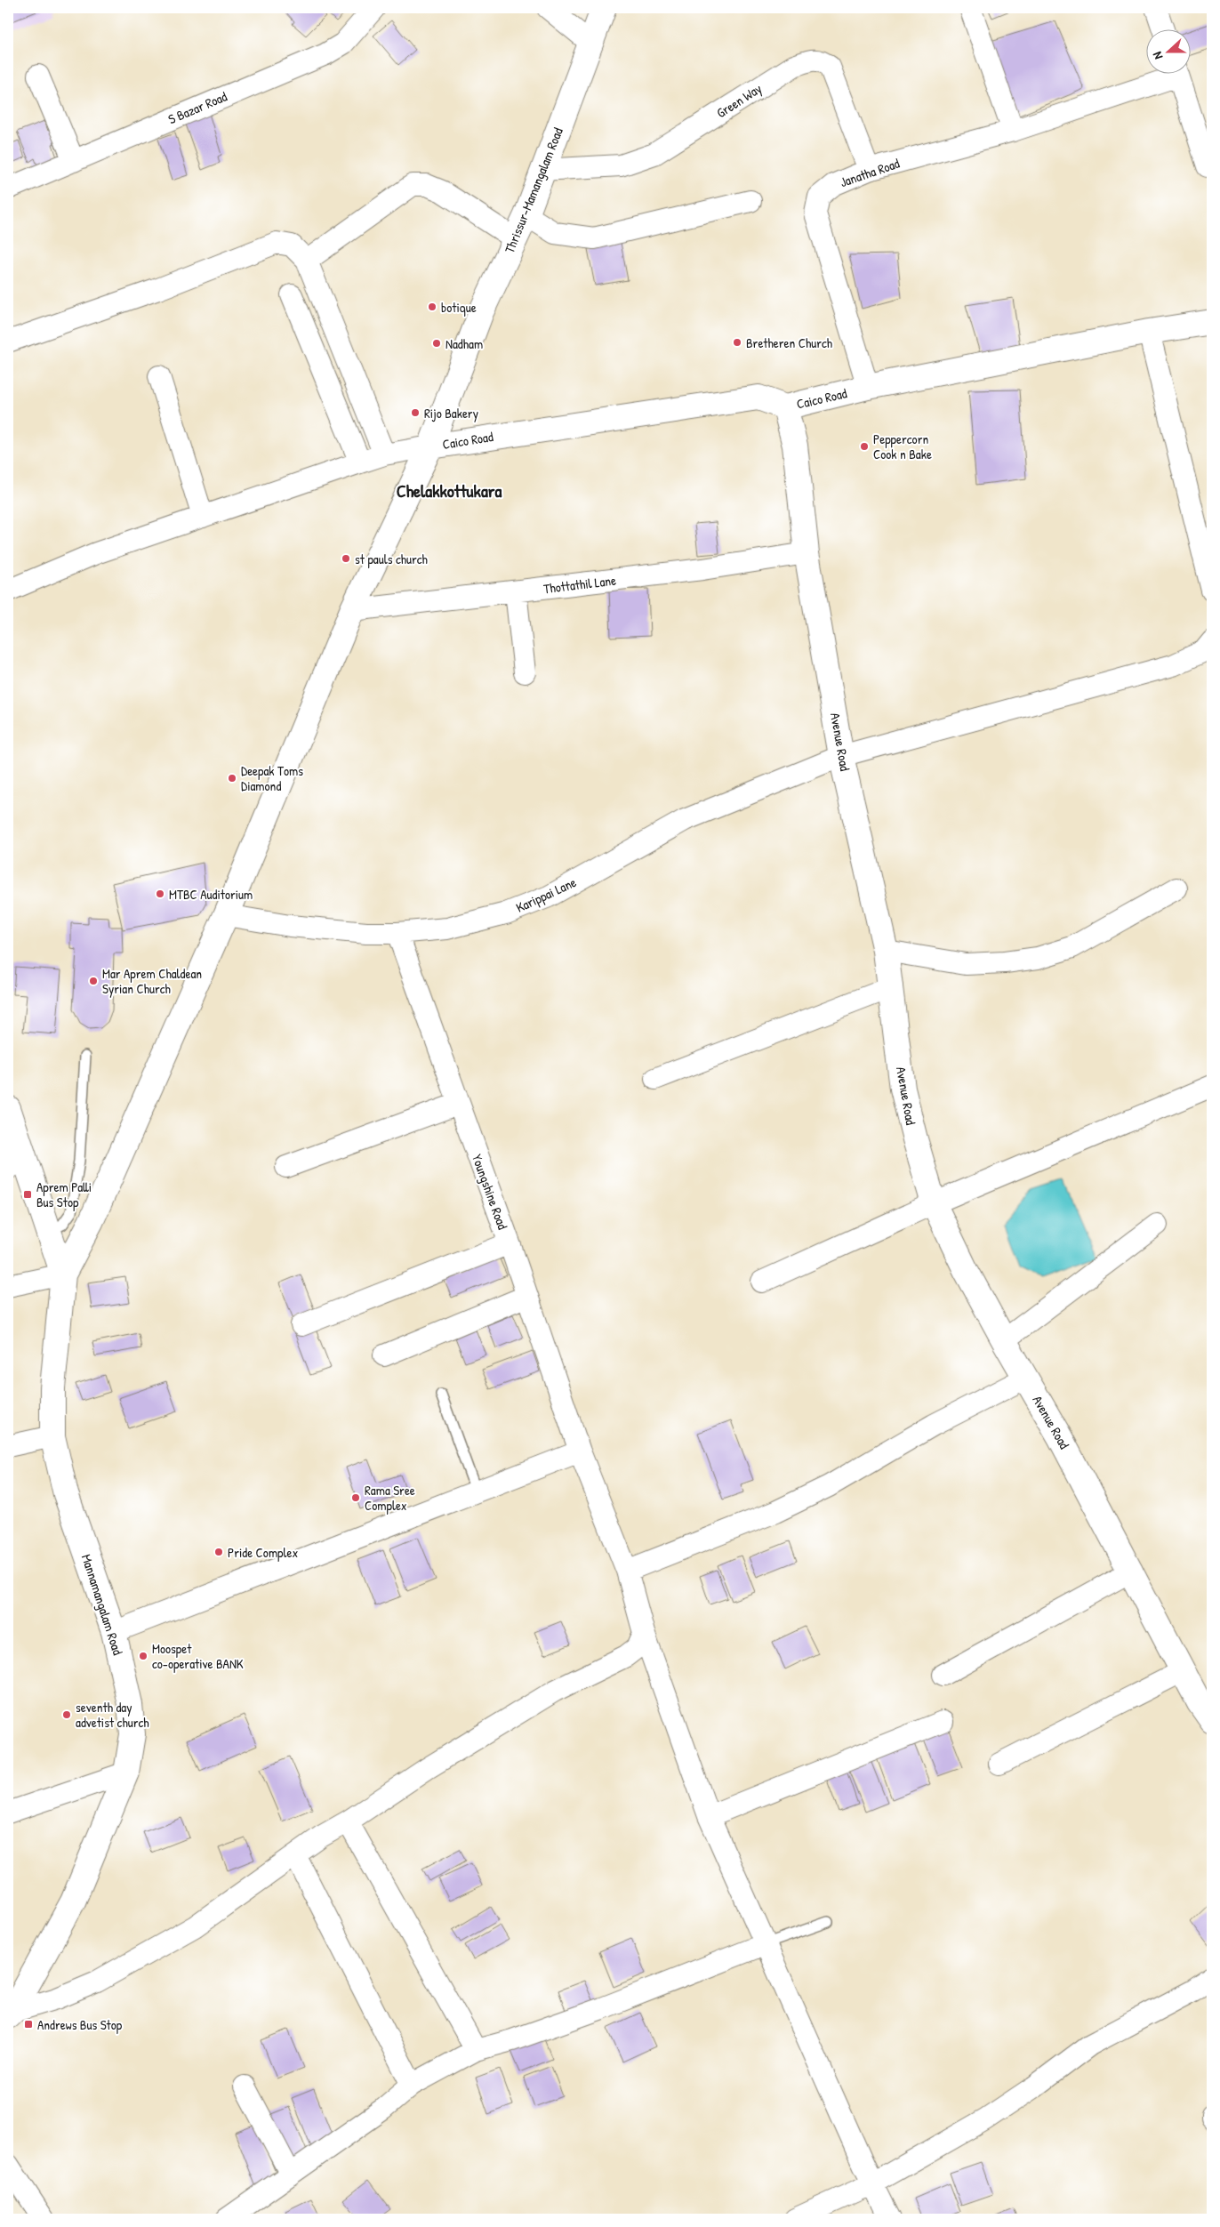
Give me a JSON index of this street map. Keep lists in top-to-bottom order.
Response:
{
  "streets": {
    "main road": [
      "Thrissur-Mamangalam Road",
      "Caico Road",
      "Avenue Road",
      "Mannamangalam Road"
    ],
    "street": [
      "Green Way",
      "S Bazar Road",
      "Janatha Road",
      "Thottathil Lane",
      "Karippai Lane",
      "Youngshine Road"
    ]
  },
  "crossings": [
    ["Green Way", "Janatha Road"],
    ["Green Way", "Thrissur-Mamangalam Road"],
    ["Janatha Road", "Caico Road"],
    ["Thrissur-Mamangalam Road", "Caico Road"],
    ["Thrissur-Mamangalam Road", "Thottathil Lane"],
    ["Thrissur-Mamangalam Road", "Karippai Lane"],
    ["Thrissur-Mamangalam Road", "Mannamangalam Road"],
    ["Caico Road", "Avenue Road"],
    ["Thottathil Lane", "Avenue Road"],
    ["Avenue Road", "Karippai Lane"],
    ["Karippai Lane", "Youngshine Road"]
  ],
  "districts": ["Chelakkottukara"],
  "places": {
    "other": [
      "botique",
      "Bretheren Church",
      "Nadham",
      "Rijo Bakery",
      "Peppercorn Cook n Bake",
      "st pauls church",
      "Deepak Toms Diamond",
      "MTBC Auditorium",
      "Mar Aprem Chaldean Syrian Church",
      "Rama Sree Complex",
      "Pride Complex",
      "Moospet co-operative BANK",
      "seventh day advetist church"
    ],
    "transit": ["Aprem Palli Bus Stop", "Andrews Bus Stop"]
  },
  "north": "left"
}
